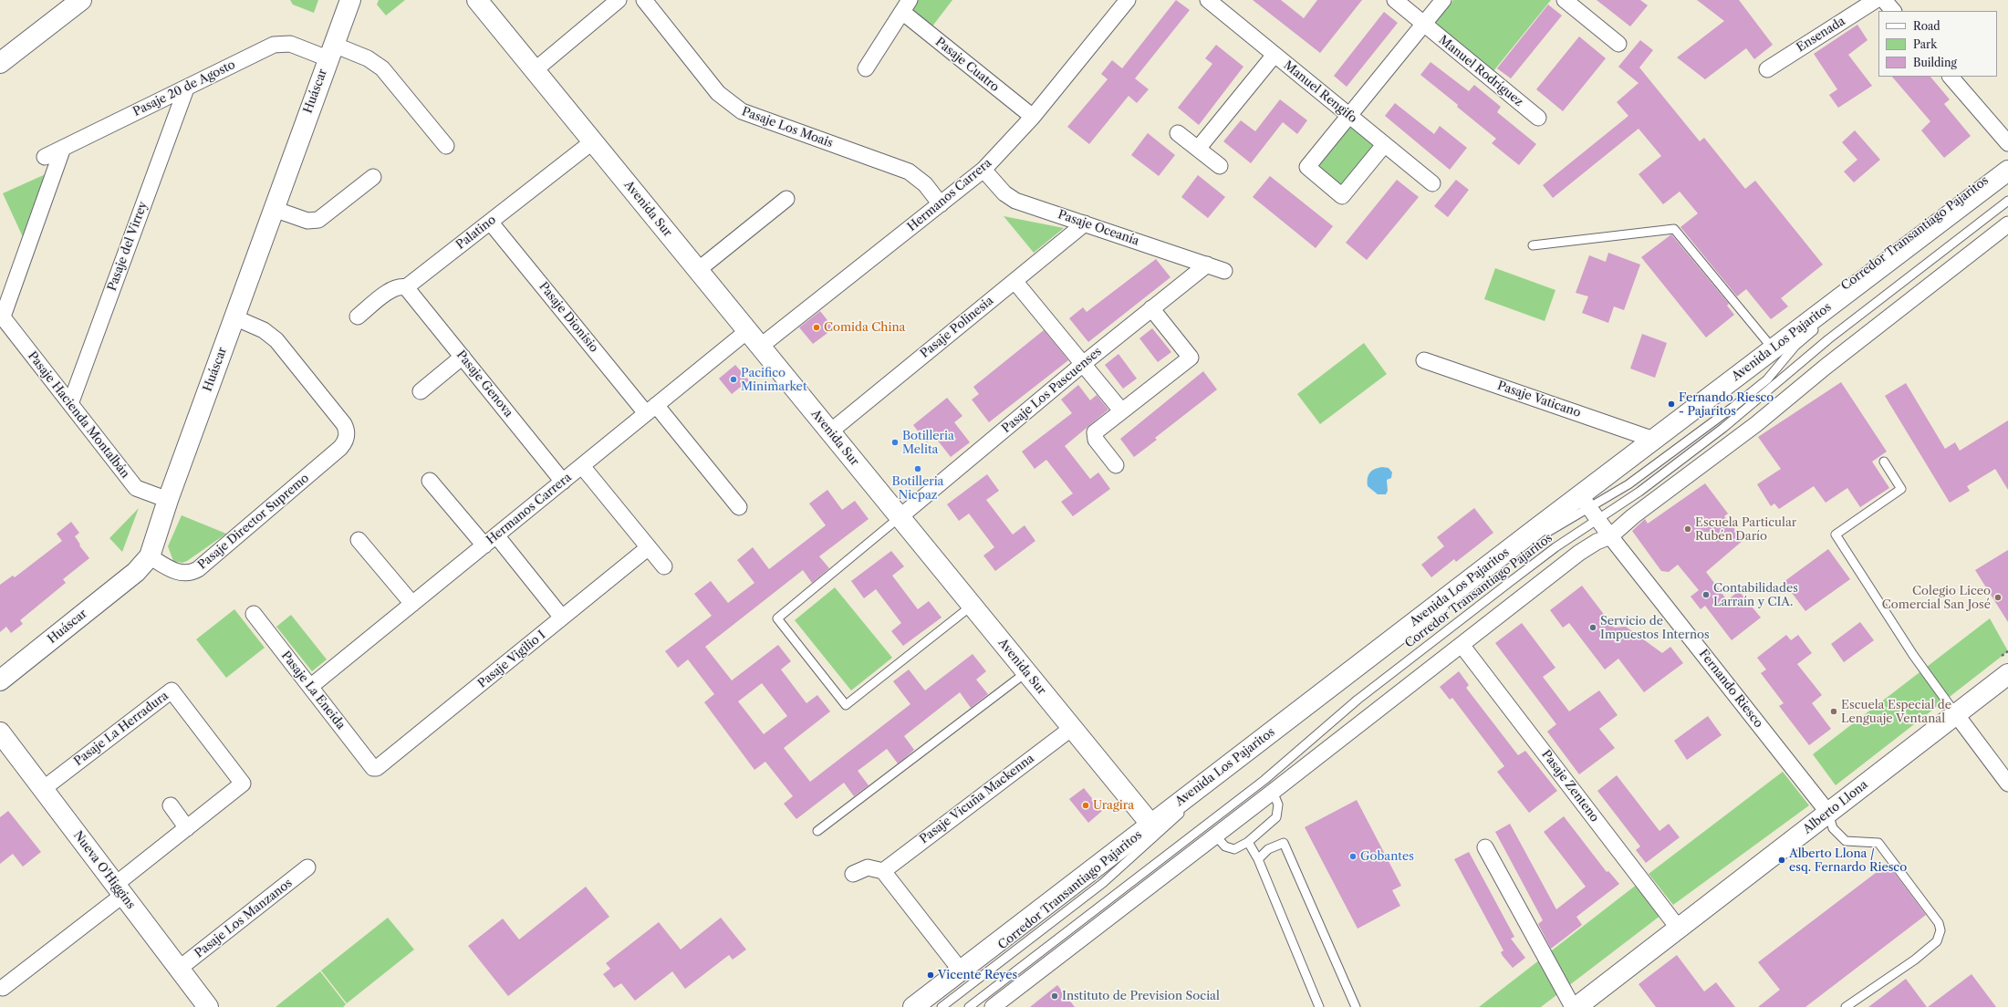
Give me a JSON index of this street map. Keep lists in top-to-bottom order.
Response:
{
  "streets": {
    "main road": [
      "Huáscar",
      "Avenida Sur",
      "Avenida Los Pajaritos",
      "Alberto Llona",
      "Nueva O'Higgins"
    ],
    "street": [
      "Ensenada",
      "Pasaje Cuatro",
      "Manuel Rodríguez",
      "Pasaje 20 de Agosto",
      "Manuel Rengifo",
      "Pasaje Los Moais",
      "Hermanos Carrera",
      "Pasaje Oceanía",
      "Palatino",
      "Pasaje del Virrey",
      "Pasaje Dionisio",
      "Pasaje Polinesia",
      "Pasaje Genova",
      "Pasaje Los Pascuenses",
      "Pasaje Vaticano",
      "Pasaje Hacienda Montalbán",
      "Pasaje Director Supremo",
      "Pasaje Vigilio I",
      "Fernando Riesco",
      "Pasaje La Eneida",
      "Pasaje La Herradura",
      "Pasaje Zenteno",
      "Pasaje Vicuña Mackenna",
      "Pasaje Los Manzanos"
    ],
    "lane": ["Corredor Transantiago Pajaritos"]
  },
  "crossings": [
    ["Pasaje Cuatro", "Hermanos Carrera"],
    ["Pasaje 20 de Agosto", "Huáscar"],
    ["Pasaje 20 de Agosto", "Pasaje del Virrey"],
    ["Huáscar", "Pasaje Hacienda Montalbán"],
    ["Huáscar", "Pasaje Director Supremo"],
    ["Pasaje Los Moais", "Hermanos Carrera"],
    ["Hermanos Carrera", "Avenida Sur"],
    ["Hermanos Carrera", "Pasaje Oceanía"],
    ["Hermanos Carrera", "Pasaje Dionisio"],
    ["Hermanos Carrera", "Pasaje Genova"],
    ["Hermanos Carrera", "Pasaje La Eneida"],
    ["Avenida Sur", "Palatino"],
    ["Avenida Sur", "Pasaje Polinesia"],
    ["Avenida Sur", "Avenida Los Pajaritos"],
    ["Avenida Sur", "Pasaje Los Pascuenses"],
    ["Avenida Sur", "Pasaje Vicuña Mackenna"],
    ["Pasaje Oceanía", "Pasaje Polinesia"],
    ["Pasaje Oceanía", "Pasaje Los Pascuenses"],
    ["Palatino", "Pasaje Dionisio"],
    ["Palatino", "Pasaje Genova"],
    ["Corredor Transantiago Pajaritos", "Avenida Los Pajaritos"],
    ["Corredor Transantiago Pajaritos", "Fernando Riesco"],
    ["Pasaje del Virrey", "Pasaje Hacienda Montalbán"],
    ["Avenida Los Pajaritos", "Pasaje Vaticano"],
    ["Avenida Los Pajaritos", "Fernando Riesco"],
    ["Pasaje Vigilio I", "Pasaje La Eneida"],
    ["Fernando Riesco", "Alberto Llona"],
    ["Pasaje La Herradura", "Nueva O'Higgins"],
    ["Pasaje Zenteno", "Alberto Llona"],
    ["Nueva O'Higgins", "Pasaje Los Manzanos"]
  ],
  "places": [
    "Comida China",
    "Pacifico Minimarket",
    "Fernando Riesco - Pajaritos",
    "Botilleria Melita",
    "Botilleria Nicpaz",
    "Escuela Particular Rubén Darío",
    "Contabilidades Larraín y CIA.",
    "Colegio Liceo Comercial San José",
    "Servicio de Impuestos Internos",
    "Escuela Especial de Lenguaje Ventanal",
    "Uragira",
    "Gobantes",
    "Alberto Llona / esq. Fernardo Riesco",
    "Vicente Reyes",
    "Instituto de Prevision Social"
  ],
  "legend": ["Road", "Park", "Building"]
}
